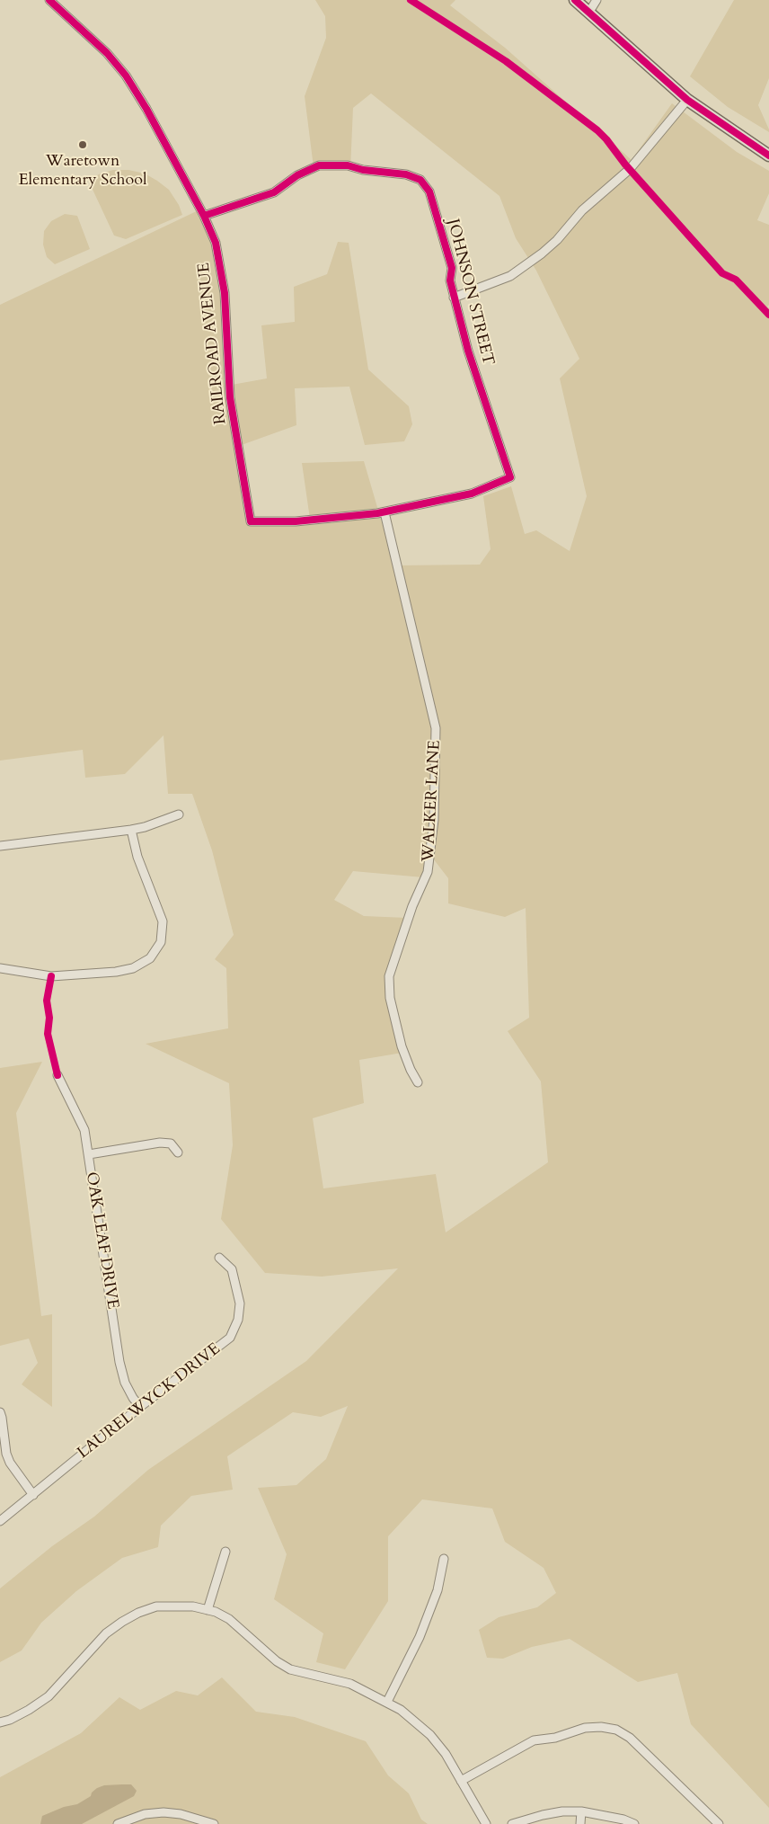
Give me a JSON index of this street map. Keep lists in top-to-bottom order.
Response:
{
  "streets": {
    "street": [
      "JOHNSON STREET",
      "RAILROAD AVENUE",
      "WALKER LANE",
      "OAK LEAF DRIVE",
      "LAURELWYCK DRIVE"
    ]
  },
  "crossings": [
    ["JOHNSON STREET", "RAILROAD AVENUE"],
    ["JOHNSON STREET", "WALKER LANE"],
    ["RAILROAD AVENUE", "WALKER LANE"],
    ["OAK LEAF DRIVE", "LAURELWYCK DRIVE"]
  ],
  "places": ["Waretown Elementary School"]
}
